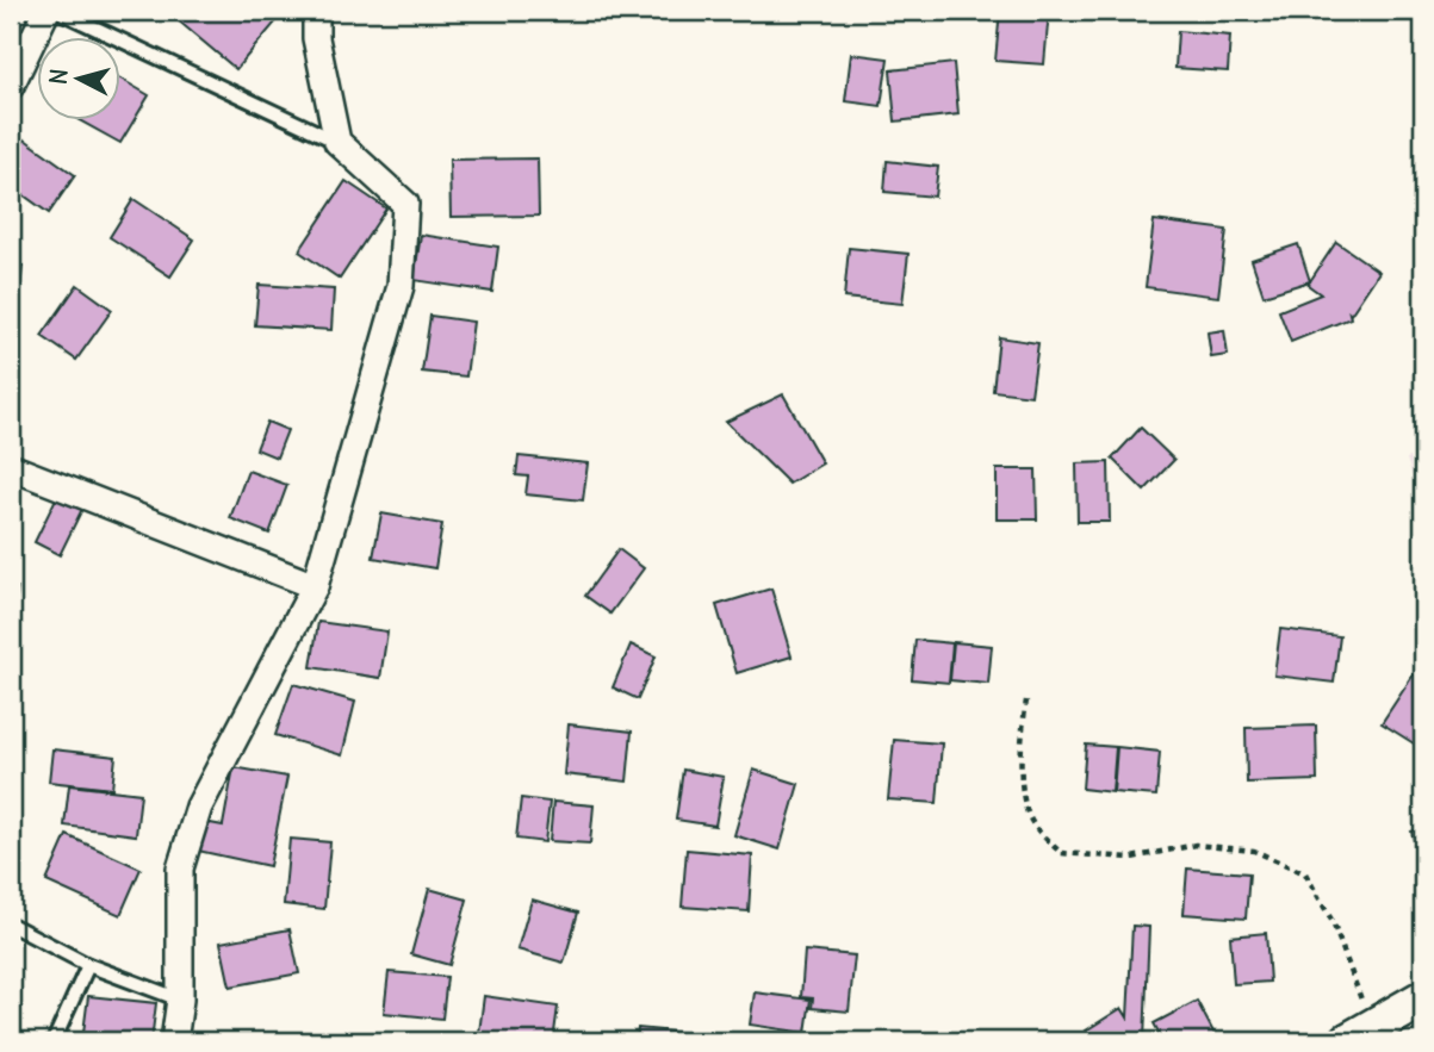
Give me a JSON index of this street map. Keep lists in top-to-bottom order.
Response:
{
  "north": "left"
}
